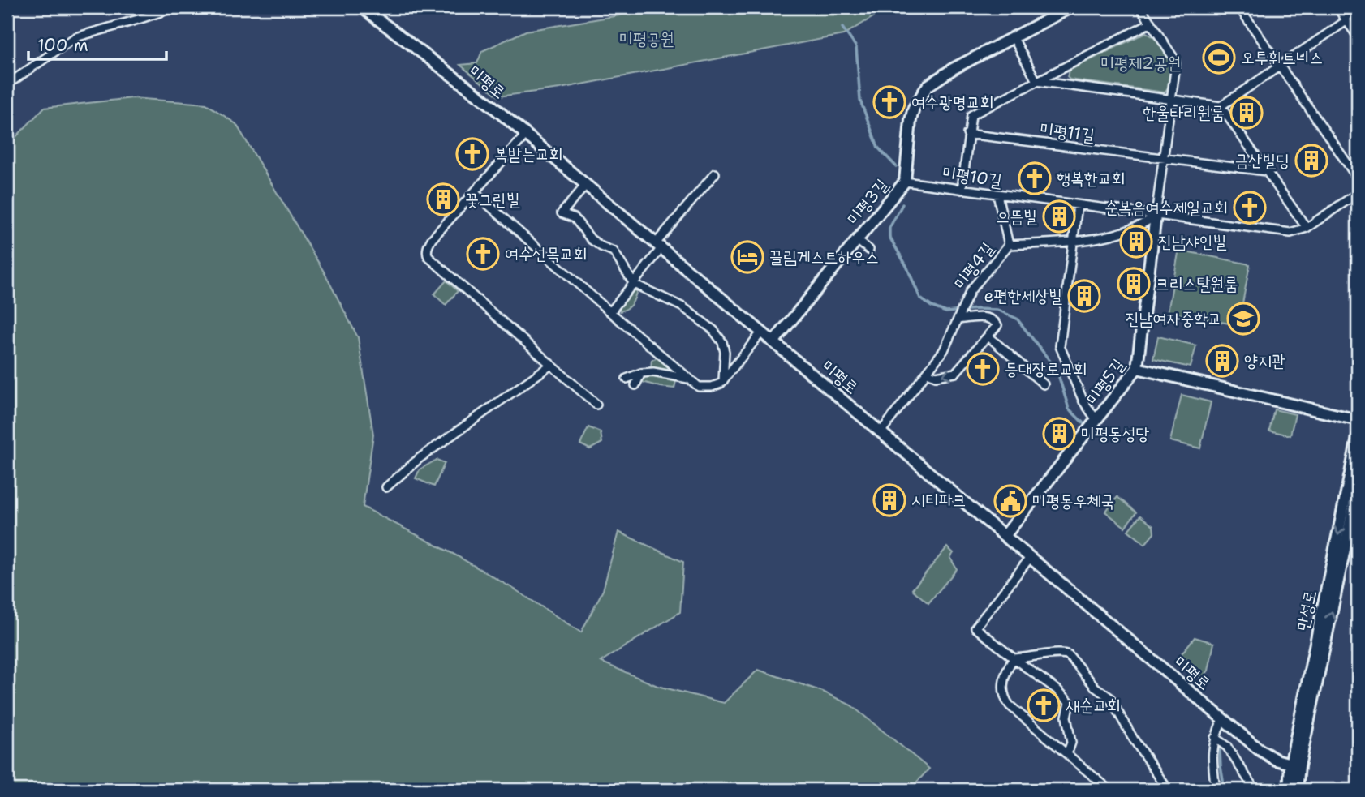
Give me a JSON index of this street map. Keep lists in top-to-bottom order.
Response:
{
  "streets": {
    "street": [
      "미평로",
      "미평11길",
      "미평10길",
      "미평3길",
      "미평4길",
      "미평5길",
      "만성로"
    ]
  },
  "crossings": [
    ["미평로", "미평3길"],
    ["미평로", "미평4길"],
    ["미평로", "미평5길"],
    ["미평로", "만성로"],
    ["미평10길", "미평3길"],
    ["미평10길", "미평4길"],
    ["미평10길", "미평5길"],
    ["미평4길", "미평5길"]
  ],
  "parks": ["미평공원", "미평제2공원"],
  "places": {
    "sports": ["오투휘트니스"],
    "church": [
      "여수광명교회",
      "복받는교회",
      "행복한교회",
      "순복음여수제일교회",
      "여수선목교회",
      "등대장로교회",
      "새순교회"
    ],
    "building": [
      "한울타리원룸",
      "금산빌딩",
      "꽃그린빌",
      "으뜸빌",
      "진남샤인빌",
      "크리스탈원룸",
      "e편한세상빌",
      "양지관",
      "미평동성당",
      "시티파크"
    ],
    "hotel": ["끌림게스트하우스"],
    "school or university": ["진남여자중학교"],
    "public building": ["미평동우체국"]
  },
  "scale_bar": "100 m"
}
